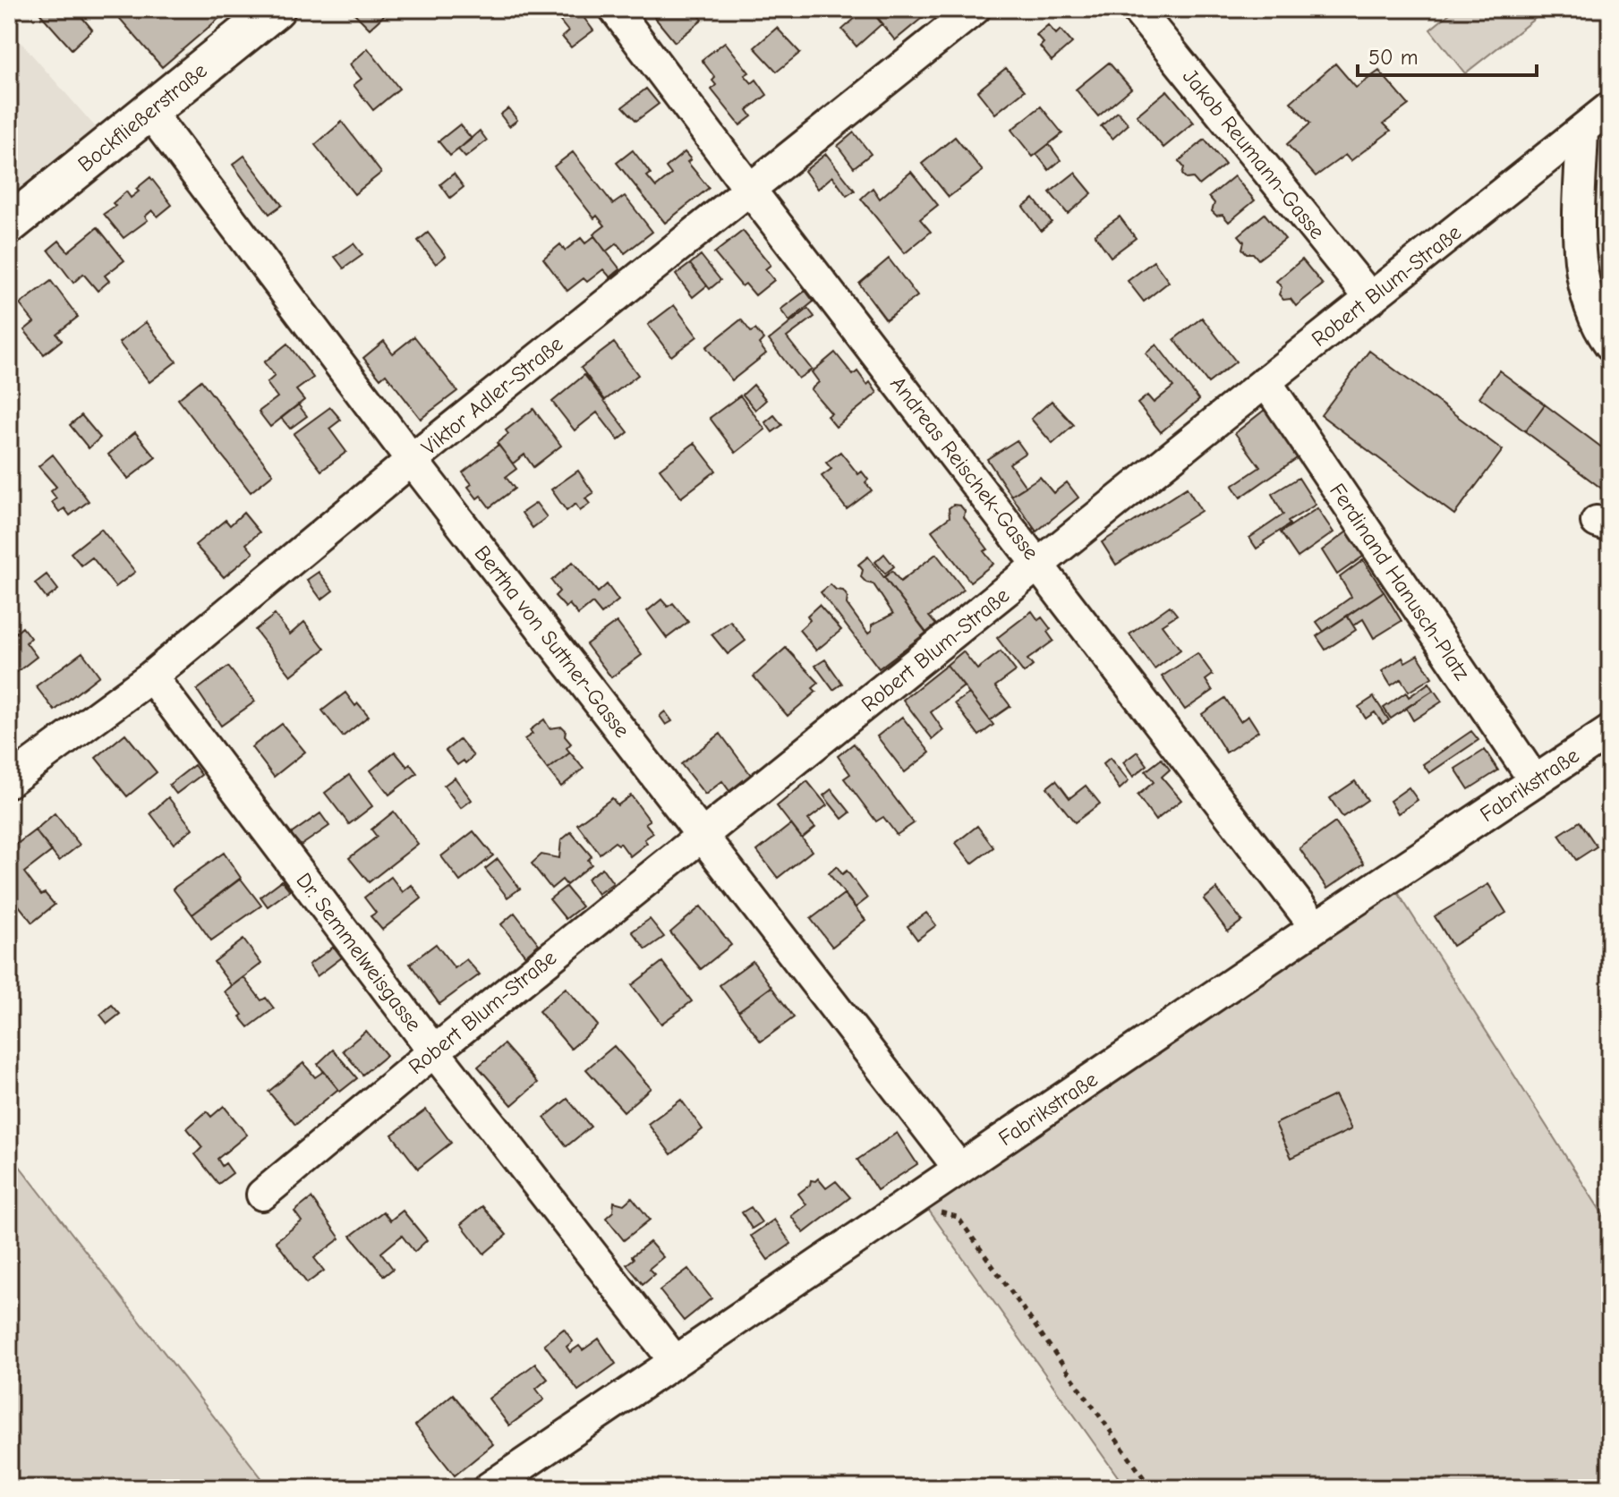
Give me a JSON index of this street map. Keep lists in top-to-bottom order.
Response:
{
  "streets": {
    "main road": ["Bockfließerstraße"],
    "street": [
      "Jakob Reumann-Gasse",
      "Robert Blum-Straße",
      "Viktor Adler-Straße",
      "Andreas Reischek-Gasse",
      "Ferdinand Hanusch-Platz",
      "Bertha von Suttner-Gasse",
      "Fabrikstraße",
      "Dr. Semmelweisgasse"
    ]
  },
  "crossings": [
    ["Bockfließerstraße", "Bertha von Suttner-Gasse"],
    ["Jakob Reumann-Gasse", "Robert Blum-Straße"],
    ["Robert Blum-Straße", "Andreas Reischek-Gasse"],
    ["Robert Blum-Straße", "Ferdinand Hanusch-Platz"],
    ["Robert Blum-Straße", "Bertha von Suttner-Gasse"],
    ["Robert Blum-Straße", "Dr. Semmelweisgasse"],
    ["Viktor Adler-Straße", "Andreas Reischek-Gasse"],
    ["Viktor Adler-Straße", "Bertha von Suttner-Gasse"],
    ["Viktor Adler-Straße", "Dr. Semmelweisgasse"],
    ["Andreas Reischek-Gasse", "Fabrikstraße"],
    ["Ferdinand Hanusch-Platz", "Fabrikstraße"],
    ["Bertha von Suttner-Gasse", "Fabrikstraße"],
    ["Fabrikstraße", "Dr. Semmelweisgasse"]
  ],
  "scale_bar": "50 m"
}
